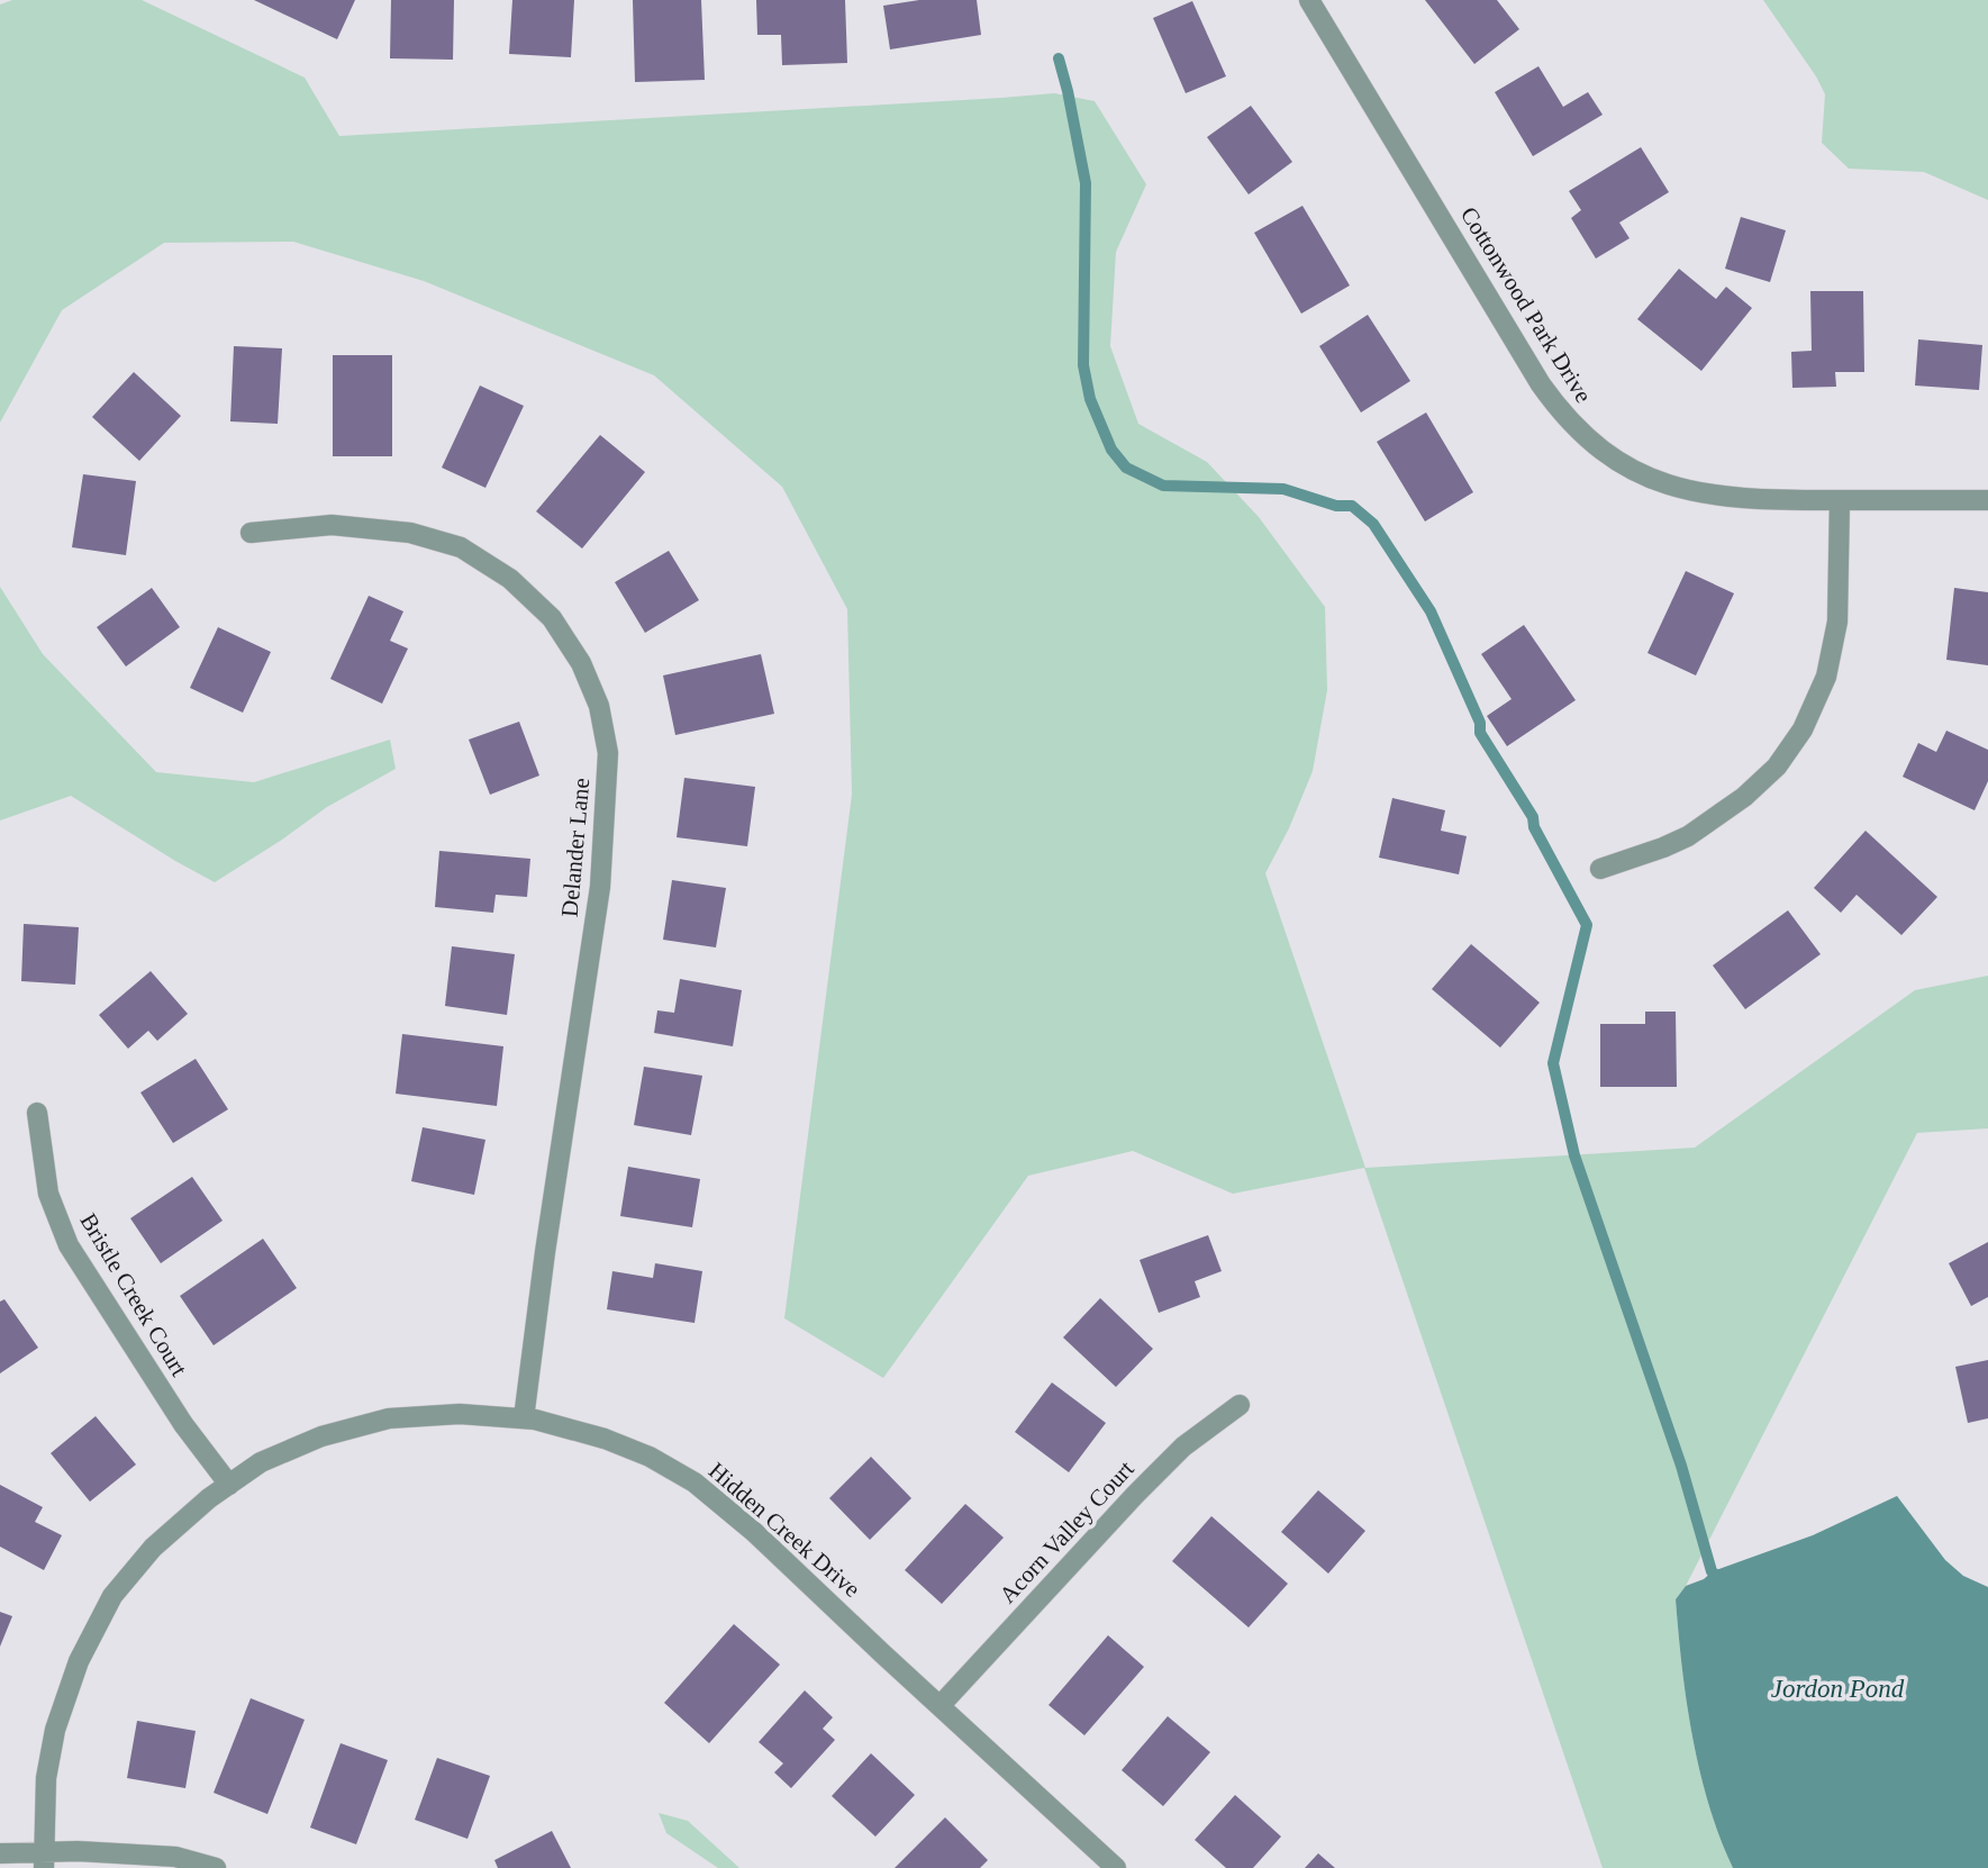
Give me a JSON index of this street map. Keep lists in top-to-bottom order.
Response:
{
  "streets": {
    "street": [
      "Cottonwood Park Drive",
      "Delander Lane",
      "Bristle Creek Court",
      "Hidden Creek Drive",
      "Acorn Valley Court"
    ]
  },
  "crossings": [
    ["Delander Lane", "Hidden Creek Drive"],
    ["Bristle Creek Court", "Hidden Creek Drive"],
    ["Hidden Creek Drive", "Acorn Valley Court"]
  ],
  "water": ["Jordon Pond"]
}
